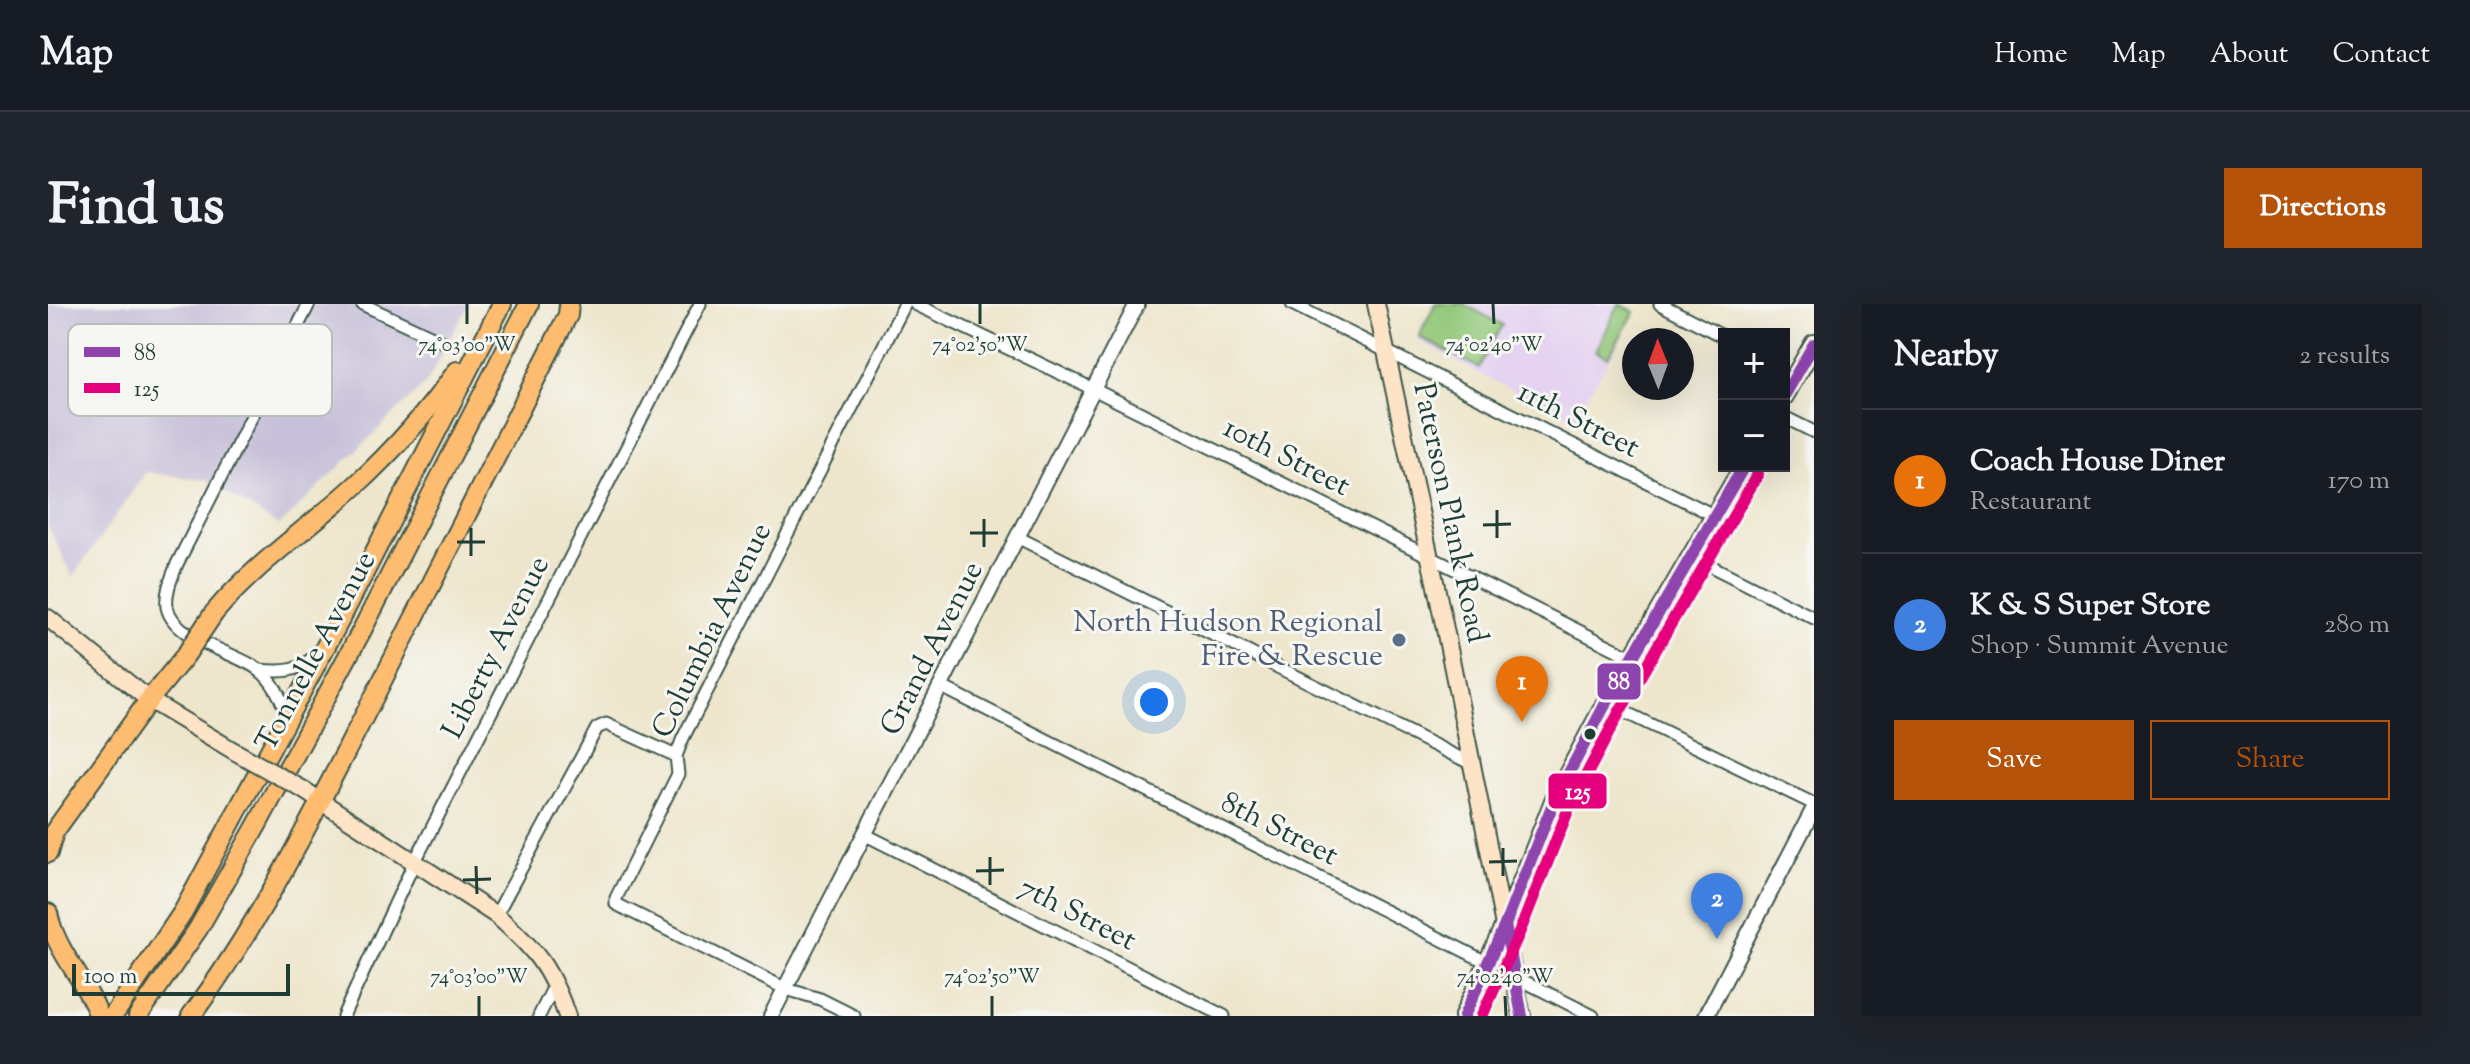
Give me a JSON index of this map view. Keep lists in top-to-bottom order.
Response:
{
  "streets": {
    "main road": ["Paterson Plank Road", "Tonnelle Avenue"],
    "street": [
      "11th Street",
      "10th Street",
      "Columbia Avenue",
      "Liberty Avenue",
      "Grand Avenue",
      "8th Street",
      "7th Street"
    ]
  },
  "crossings": [
    ["11th Street", "Paterson Plank Road"],
    ["10th Street", "Paterson Plank Road"],
    ["10th Street", "Grand Avenue"],
    ["Paterson Plank Road", "8th Street"],
    ["Columbia Avenue", "Grand Avenue"],
    ["Grand Avenue", "8th Street"],
    ["Grand Avenue", "7th Street"]
  ],
  "places": ["North Hudson Regional Fire & Rescue"],
  "lines": ["transit line 88", "transit line 125"],
  "legend": ["88", "125"],
  "scale_bar": "100 m",
  "north": "top",
  "page": {
    "header": "Map",
    "nav": [
      "Home",
      "Map",
      "About",
      "Contact"
    ],
    "title": "Find us",
    "buttons": [
      "Directions",
      ["Save", "Share"]
    ],
    "heading": ["Nearby", "2 results"],
    "map_buttons": ["+", "−"],
    "list": [
      {
        "mark": "1",
        "name": "Coach House Diner",
        "note": "Restaurant",
        "value": "170 m"
      },
      {
        "mark": "2",
        "name": "K & S Super Store",
        "note": "Shop · Summit Avenue",
        "value": "280 m"
      }
    ],
    "pins": ["1", "2"],
    "scale": "100 m"
  },
  "coordinates": ["74°03'00\"W", "74°02'50\"W", "74°02'40\"W"]
}
